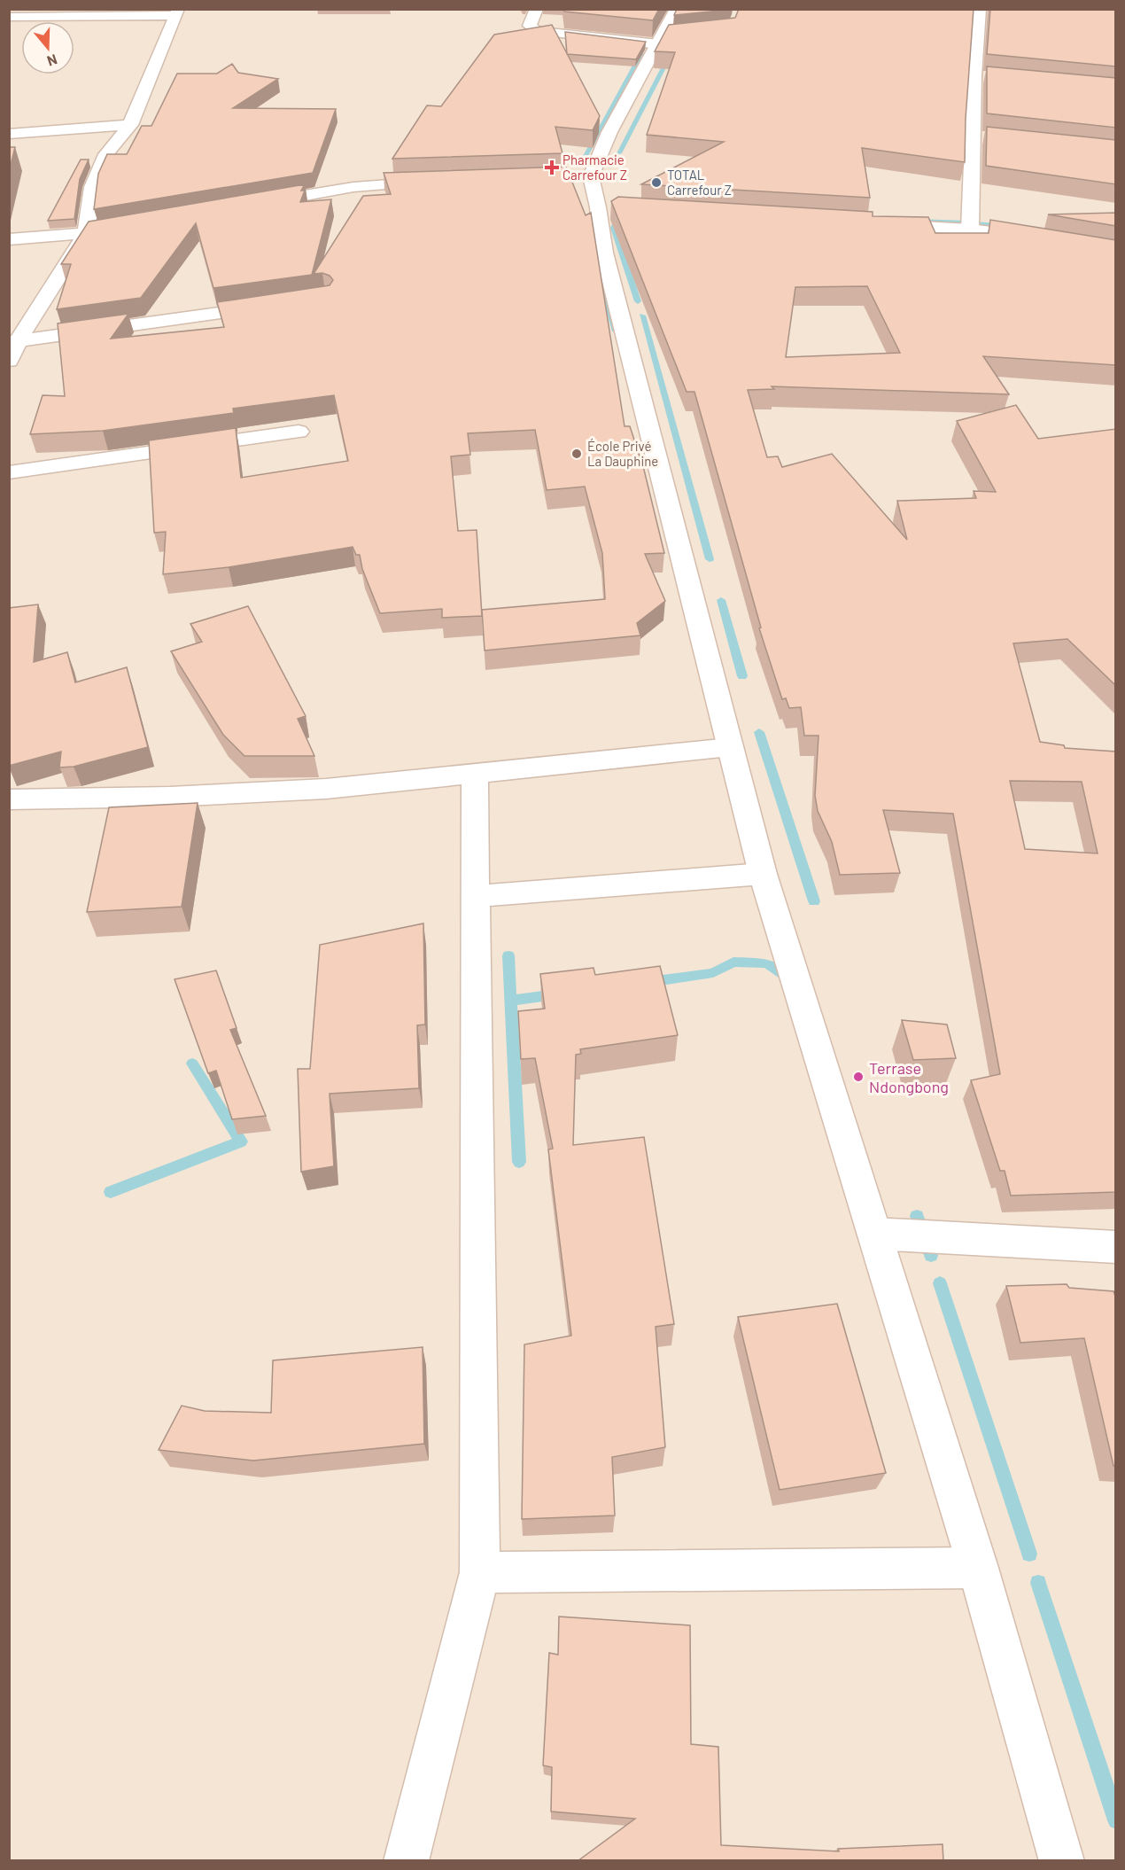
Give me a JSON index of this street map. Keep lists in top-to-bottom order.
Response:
{
  "places": {
    "health": ["Pharmacie Carrefour Z"],
    "other": ["TOTAL Carrefour Z", "École Privé La Dauphine", "Terrase Ndongbong"]
  },
  "north": "bottom"
}
